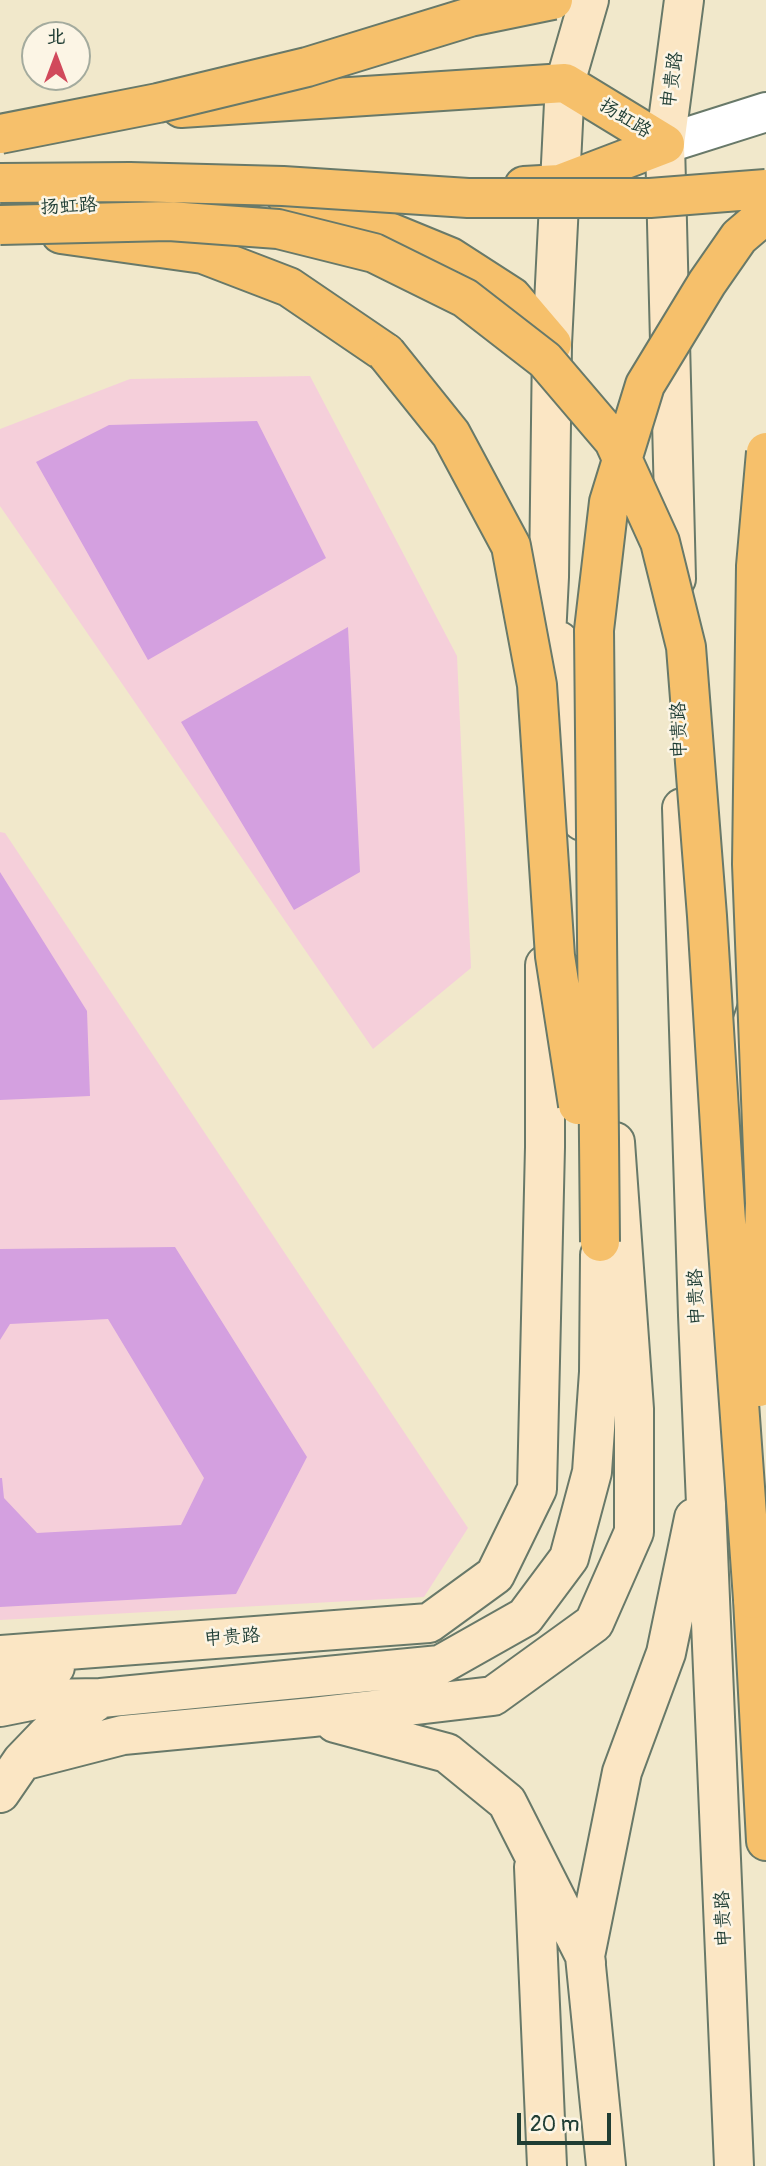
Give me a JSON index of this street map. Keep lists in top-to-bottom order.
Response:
{
  "streets": {
    "main road": ["申贵路", "扬虹路"]
  },
  "crossings": [
    ["申贵路", "扬虹路"]
  ],
  "scale_bar": "20 m",
  "north": "top"
}
